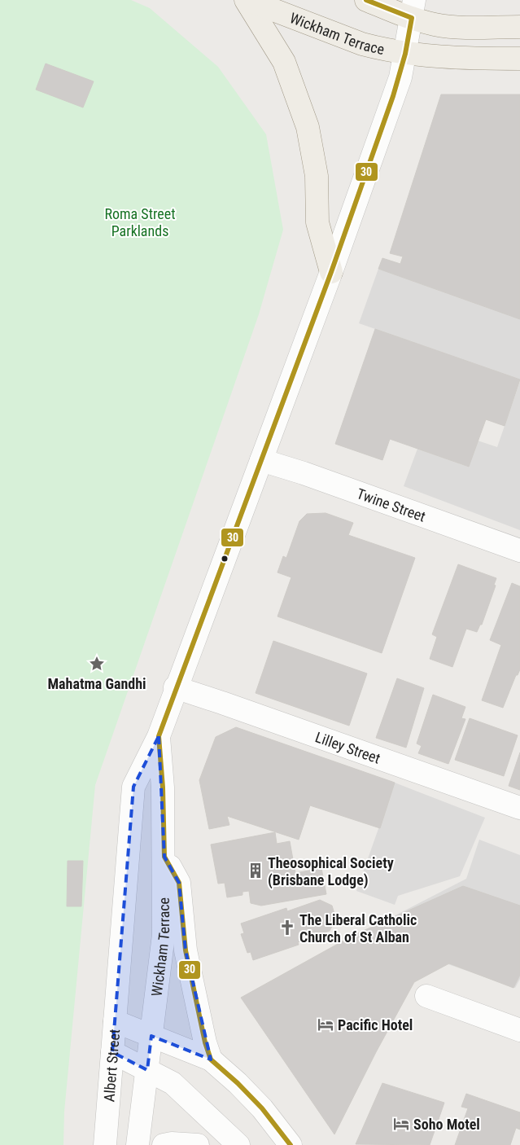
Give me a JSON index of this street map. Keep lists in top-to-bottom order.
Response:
{
  "streets": {
    "main road": ["Wickham Terrace"],
    "street": ["Twine Street", "Lilley Street", "Albert Street"]
  },
  "crossings": [
    ["Wickham Terrace", "Twine Street"],
    ["Wickham Terrace", "Lilley Street"],
    ["Wickham Terrace", "Albert Street"]
  ],
  "parks": ["Roma Street Parklands"],
  "places": {
    "place": ["Mahatma Gandhi"],
    "building": ["Theosophical Society (Brisbane Lodge)"],
    "church": ["The Liberal Catholic Church of St Alban"],
    "hotel": ["Pacific Hotel", "Soho Motel"]
  },
  "lines": ["transit line 30"]
}
